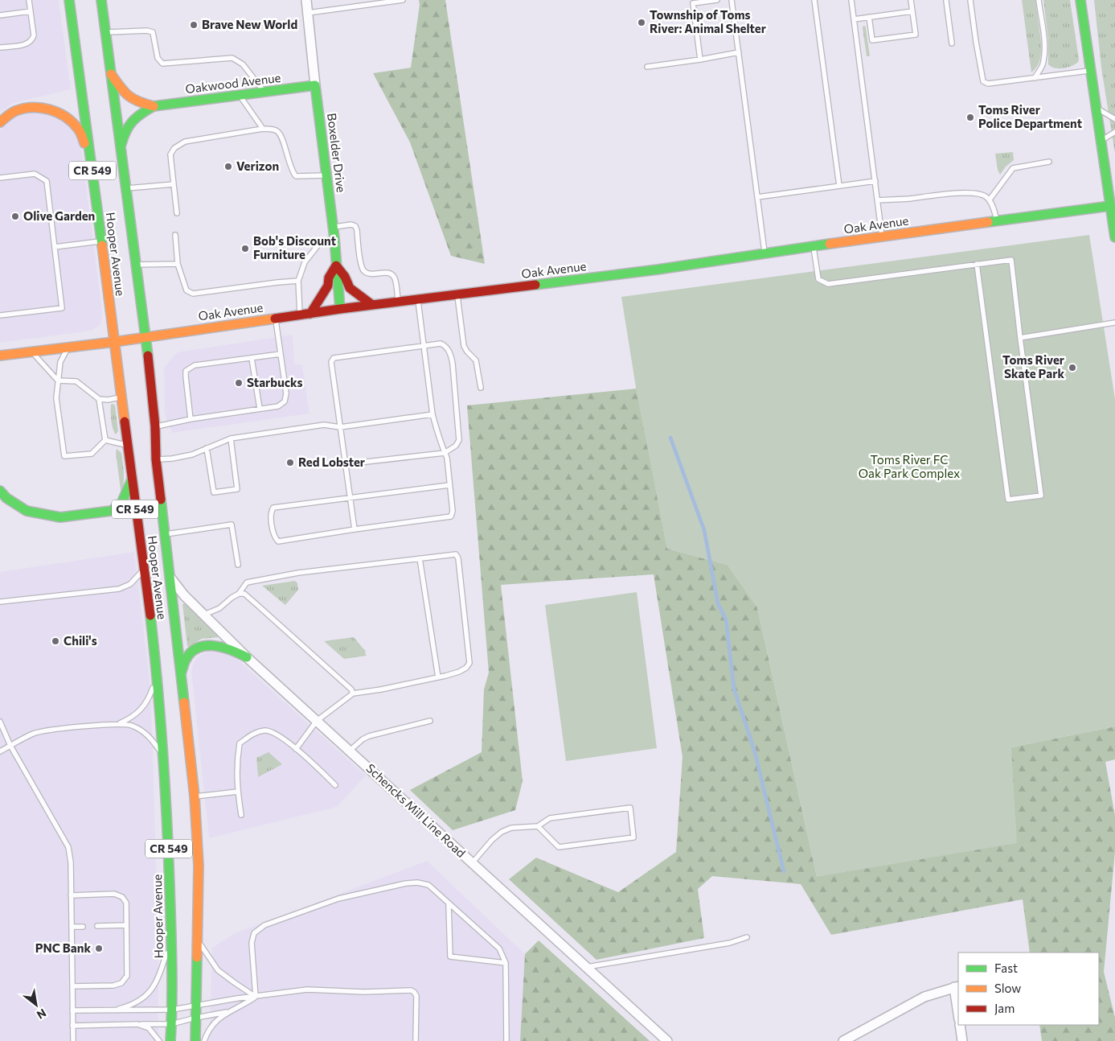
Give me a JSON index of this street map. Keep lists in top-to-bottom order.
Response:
{
  "streets": {
    "main road": [
      "Oakwood Avenue",
      "Boxelder Drive",
      "CR 549",
      "Oak Avenue",
      "Hooper Avenue"
    ],
    "street": ["Schencks Mill Line Road"]
  },
  "crossings": [
    ["Oakwood Avenue", "Boxelder Drive"],
    ["Boxelder Drive", "Oak Avenue"],
    ["Oak Avenue", "Hooper Avenue"],
    ["Hooper Avenue", "Schencks Mill Line Road"]
  ],
  "parks": ["Toms River FC Oak Park Complex"],
  "places": [
    "Township of Toms River: Animal Shelter",
    "Brave New World",
    "Toms River Police Department",
    "Verizon",
    "Olive Garden",
    "Bob's Discount Furniture",
    "Toms River Skate Park",
    "Starbucks",
    "Red Lobster",
    "Chili's",
    "PNC Bank"
  ],
  "legend": ["Fast", "Slow", "Jam"],
  "north": "bottom right"
}
